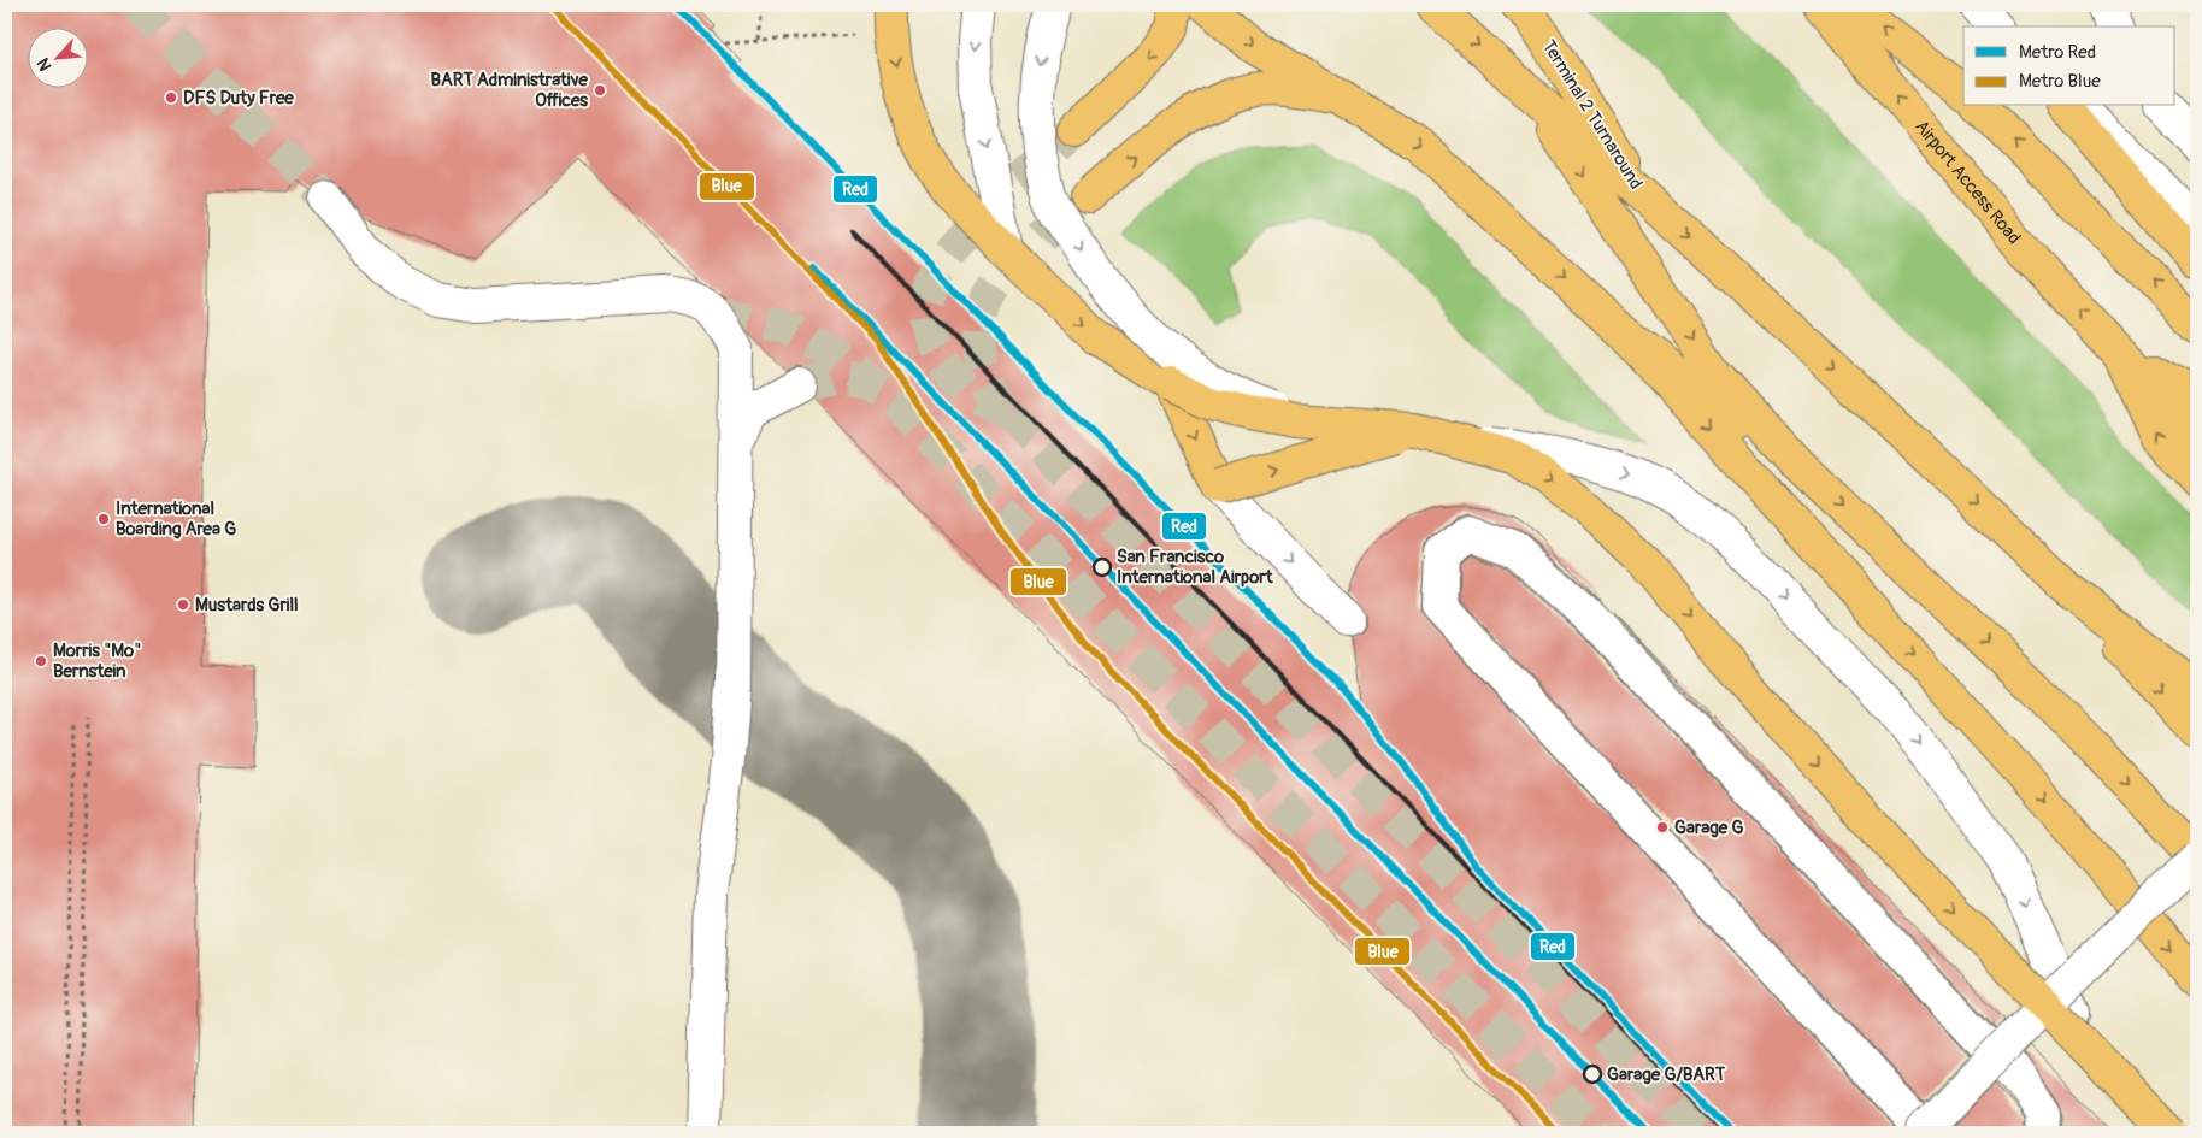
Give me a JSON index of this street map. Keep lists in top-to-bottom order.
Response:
{
  "streets": {
    "main road": ["Terminal 2 Turnaround", "Airport Access Road"]
  },
  "places": [
    "BART Administrative Offices",
    "DFS Duty Free",
    "International Boarding Area G",
    "San Francisco International Airport",
    "Mustards Grill",
    "Morris \"Mo\" Bernstein",
    "Garage G",
    "Garage G/BART"
  ],
  "lines": ["metro line Red", "metro line Blue"],
  "legend": ["Metro Red", "Metro Blue"],
  "north": "bottom left"
}
